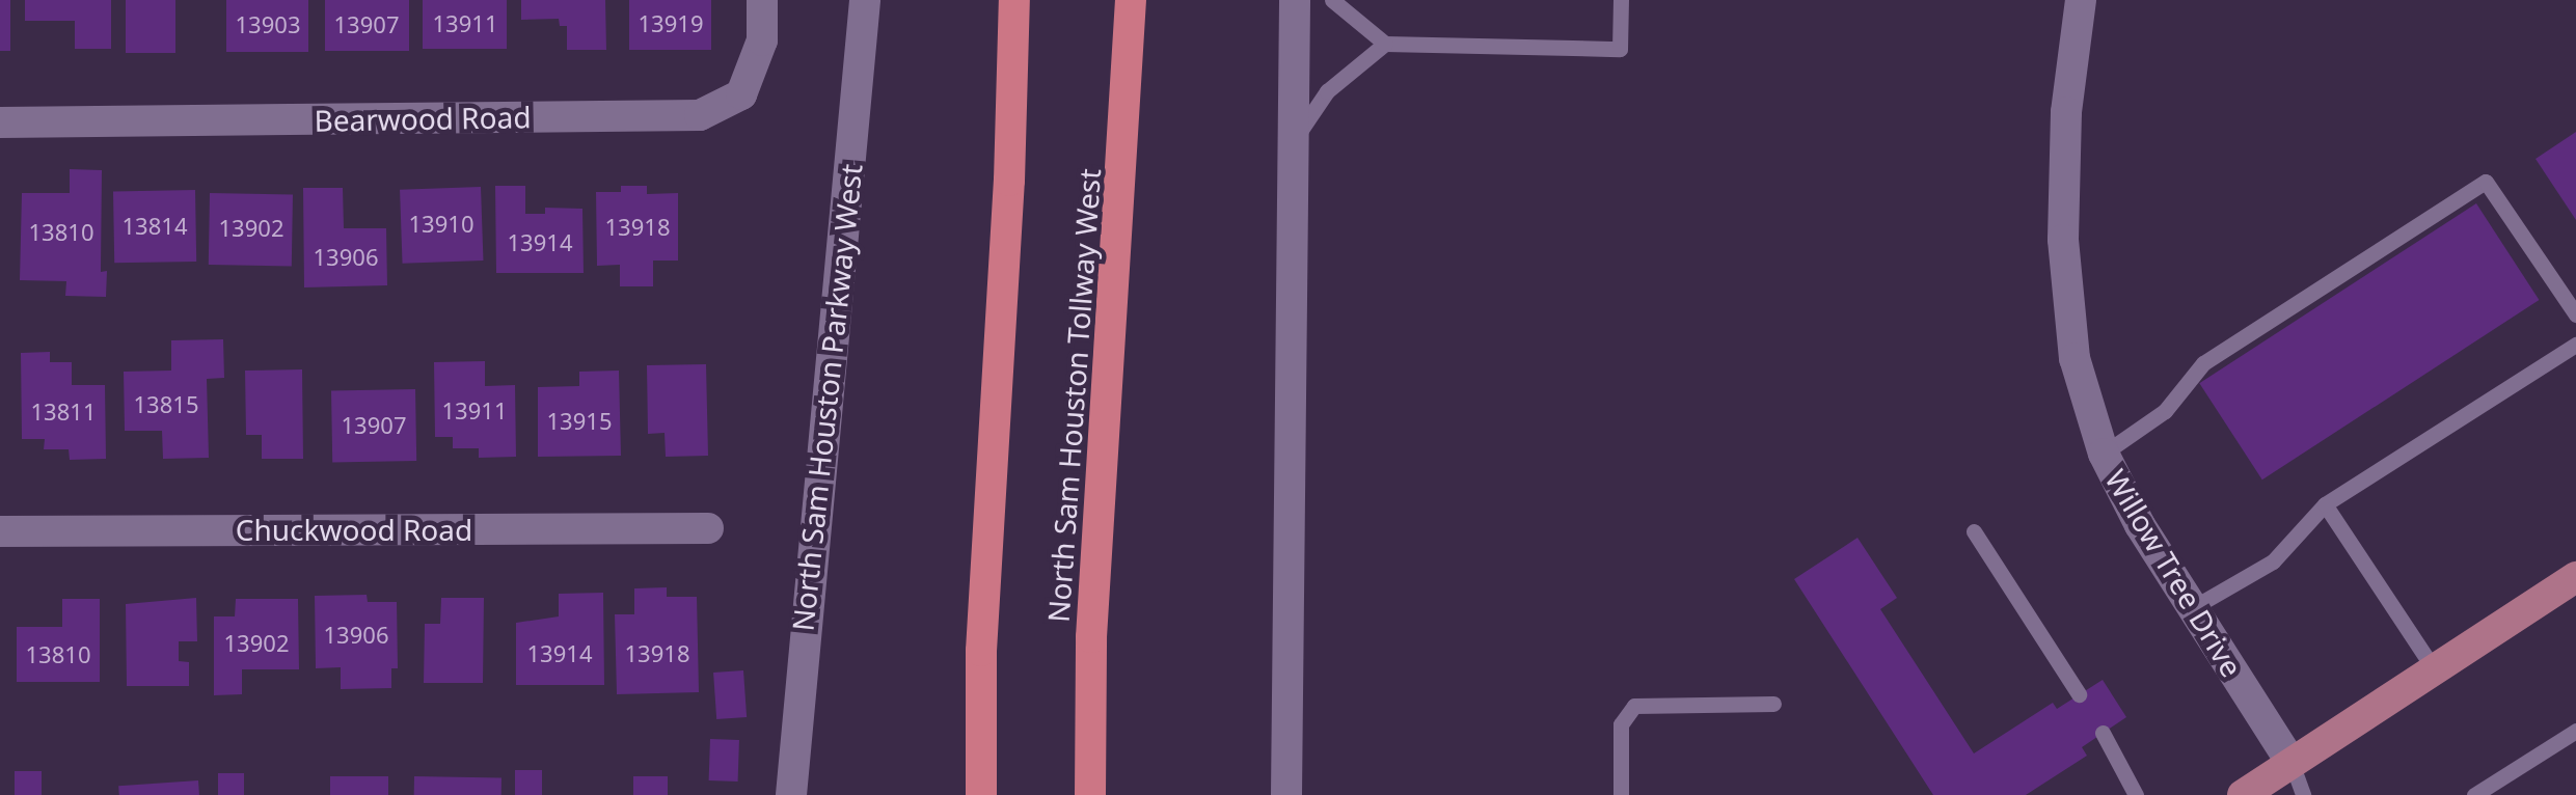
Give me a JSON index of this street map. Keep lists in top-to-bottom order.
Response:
{
  "streets": {
    "highway": ["North Sam Houston Tollway West"],
    "street": [
      "Bearwood Road",
      "North Sam Houston Parkway West",
      "Chuckwood Road",
      "Willow Tree Drive"
    ]
  },
  "house_numbers": [
    "13911",
    "13919",
    "13903",
    "13907",
    "13910",
    "13814",
    "13918",
    "13902",
    "13810",
    "13914",
    "13906",
    "13815",
    "13911",
    "13811",
    "13915",
    "13907",
    "13906",
    "13902",
    "13914",
    "13918",
    "13810"
  ]
}
